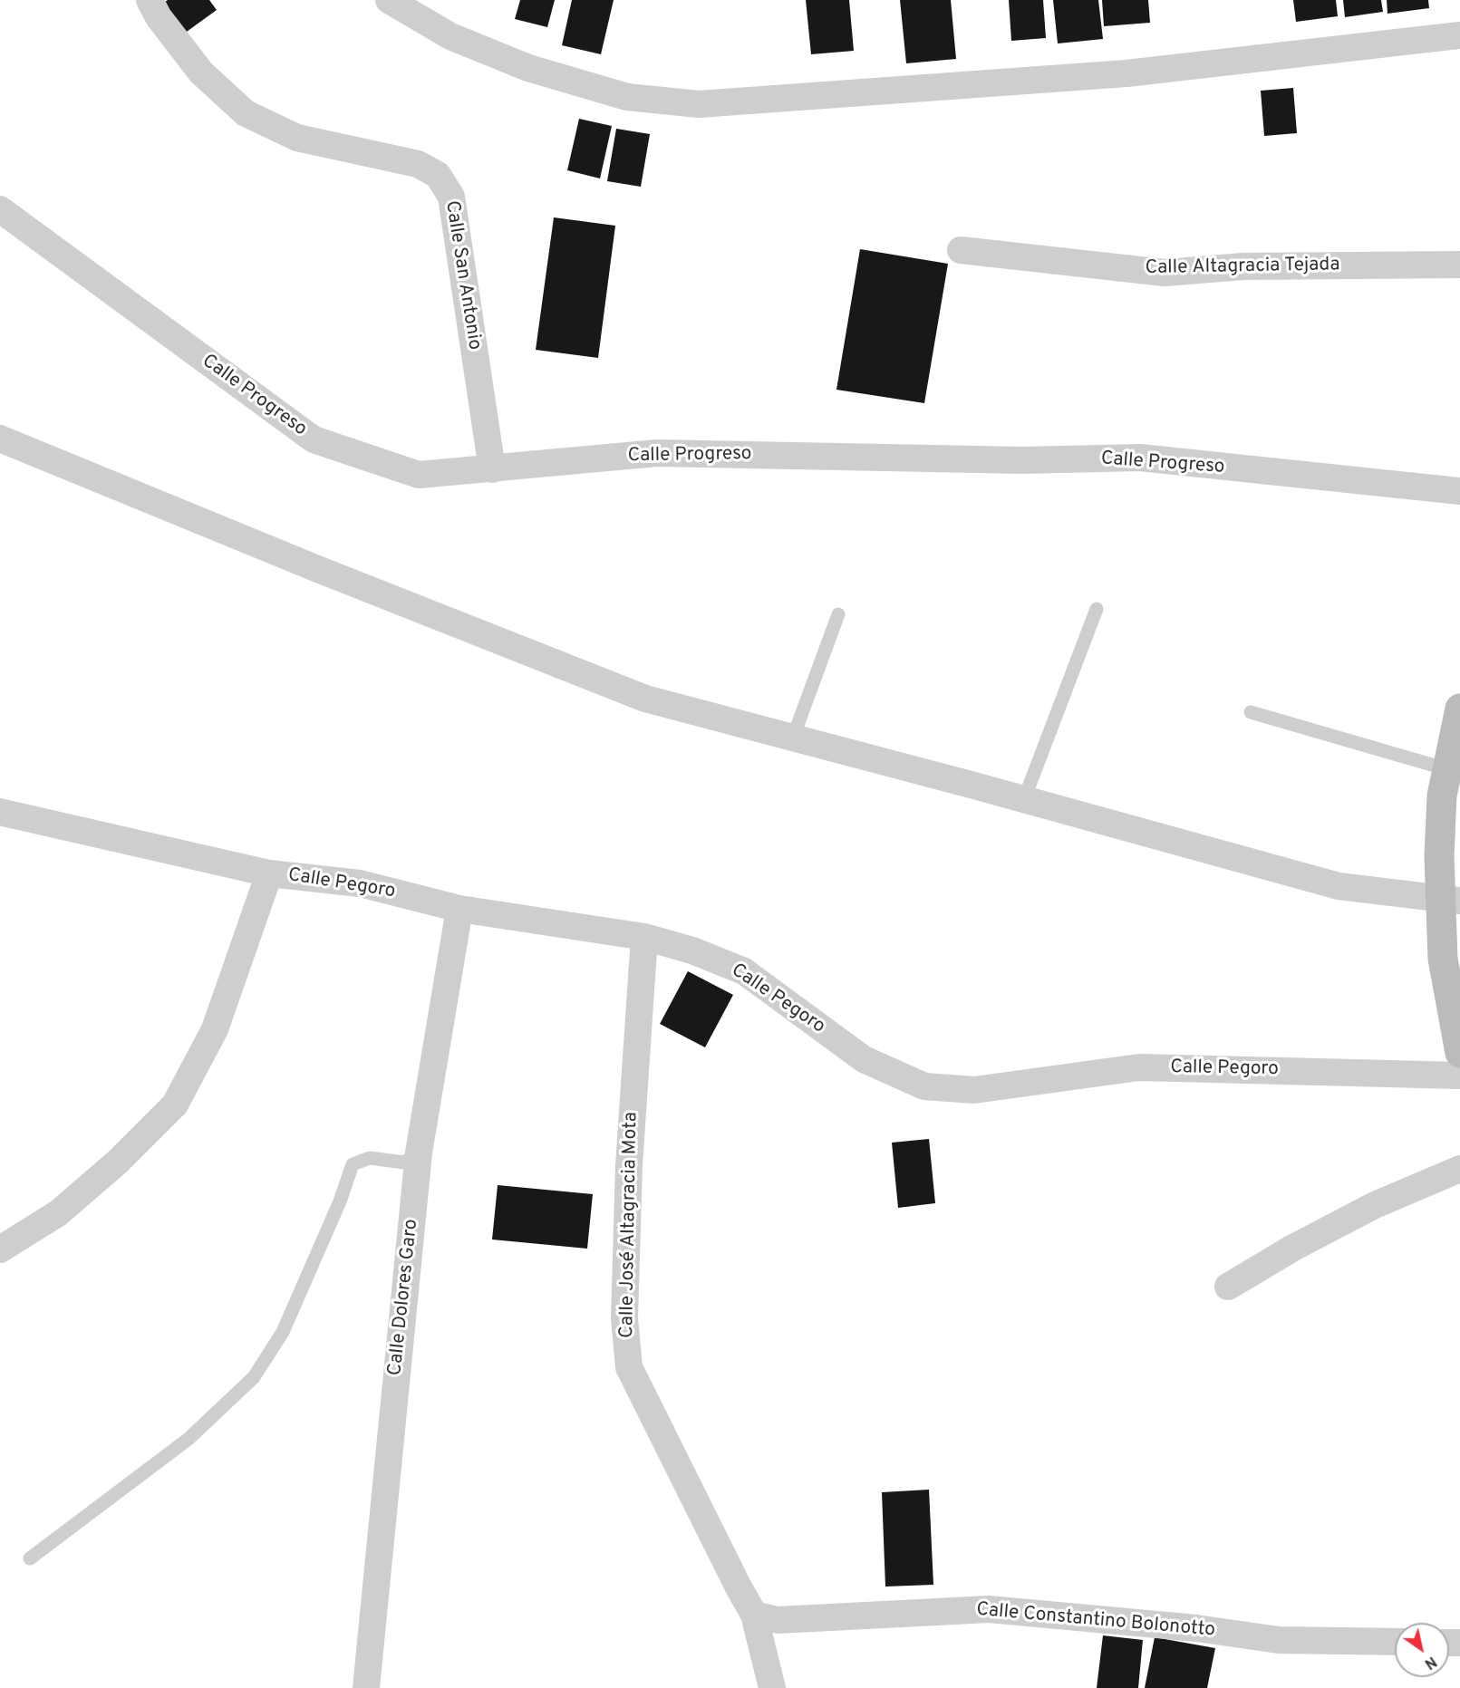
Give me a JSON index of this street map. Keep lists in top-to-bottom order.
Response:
{
  "streets": {
    "street": [
      "Calle Altagracia Tejada",
      "Calle San Antonio",
      "Calle Progreso",
      "Calle Pegoro",
      "Calle José Altagracia Mota",
      "Calle Dolores Garo",
      "Calle Constantino Bolonotto"
    ]
  },
  "crossings": [
    ["Calle San Antonio", "Calle Progreso"],
    ["Calle Pegoro", "Calle José Altagracia Mota"],
    ["Calle Pegoro", "Calle Dolores Garo"],
    ["Calle José Altagracia Mota", "Calle Constantino Bolonotto"]
  ],
  "north": "bottom right"
}
